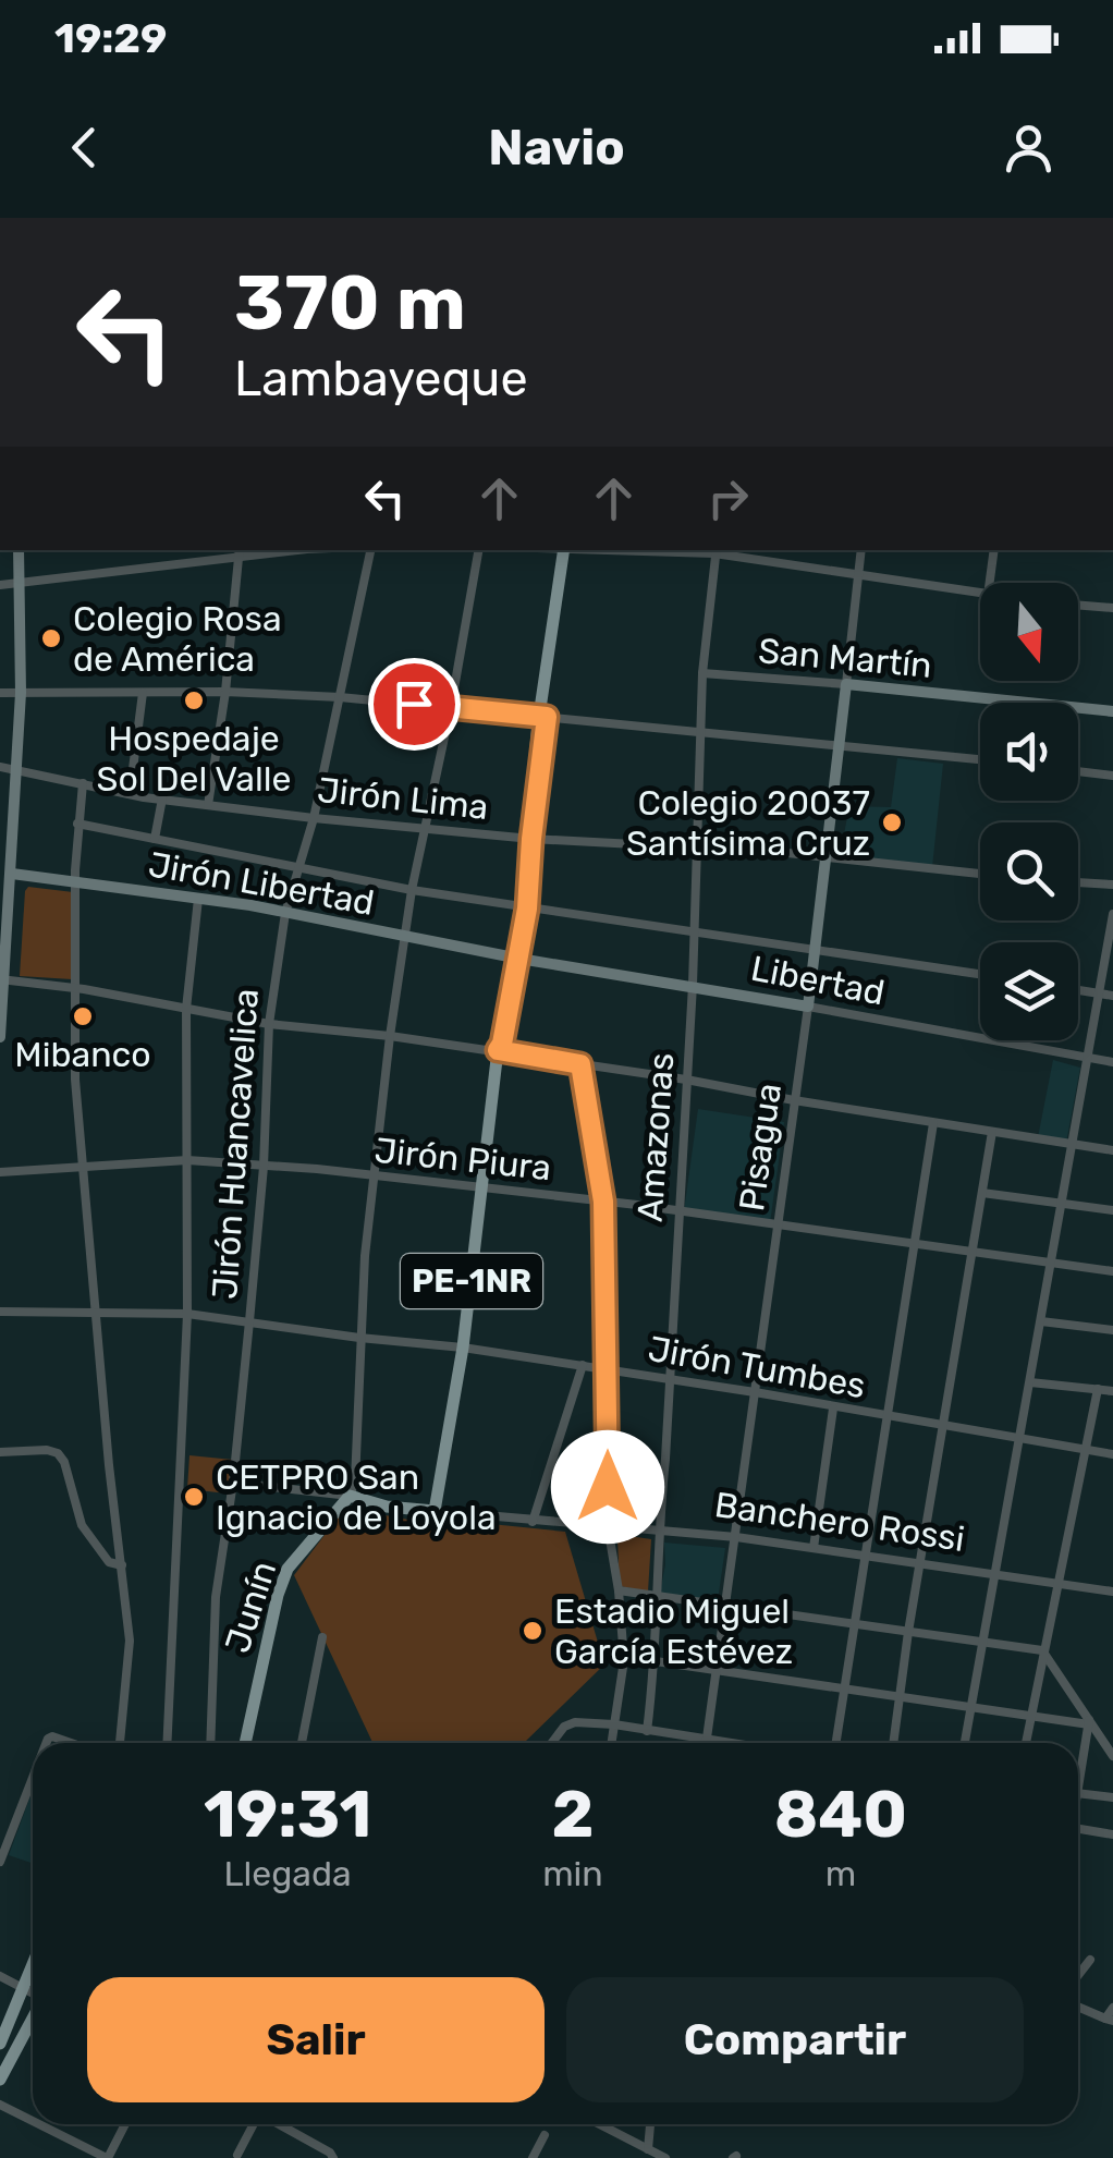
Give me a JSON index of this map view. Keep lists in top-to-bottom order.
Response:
{
  "streets": {
    "main road": ["PE-1NR", "Banchero Rossi", "Junín"],
    "street": [
      "San Martín",
      "Jirón Lima",
      "Jirón Libertad",
      "Libertad",
      "Amazonas",
      "Jirón Huancavelica",
      "Pisagua",
      "Jirón Piura",
      "Jirón Tumbes"
    ]
  },
  "crossings": [
    ["San Martín", "Amazonas"],
    ["San Martín", "Pisagua"],
    ["Jirón Lima", "Amazonas"],
    ["Jirón Lima", "Jirón Huancavelica"],
    ["Jirón Lima", "Pisagua"],
    ["Jirón Lima", "PE-1NR"],
    ["Jirón Libertad", "Libertad"],
    ["Jirón Libertad", "Jirón Huancavelica"],
    ["Jirón Libertad", "PE-1NR"],
    ["Libertad", "Amazonas"],
    ["Libertad", "Pisagua"],
    ["Libertad", "PE-1NR"],
    ["Amazonas", "Jirón Piura"],
    ["Amazonas", "Jirón Tumbes"],
    ["Amazonas", "Banchero Rossi"],
    ["Jirón Huancavelica", "Jirón Piura"],
    ["Jirón Huancavelica", "Jirón Tumbes"],
    ["Jirón Huancavelica", "Banchero Rossi"],
    ["Pisagua", "Jirón Piura"],
    ["Pisagua", "Jirón Tumbes"],
    ["Pisagua", "Banchero Rossi"],
    ["Jirón Piura", "PE-1NR"],
    ["PE-1NR", "Jirón Tumbes"],
    ["PE-1NR", "Banchero Rossi"],
    ["Banchero Rossi", "Junín"]
  ],
  "places": [
    "Colegio Rosa de América",
    "Hospedaje Sol Del Valle",
    "Colegio 20037 Santísima Cruz",
    "Mibanco",
    "CETPRO San Ignacio de Loyola",
    "Estadio Miguel García Estévez"
  ],
  "north": "bottom",
  "page": {
    "status": "19:29",
    "header": "Navio",
    "turn": ["370 m", "Lambayeque"],
    "eta": [
      "19:31",
      "Llegada",
      "2",
      "min",
      "840",
      "m"
    ],
    "buttons": ["Salir", "Compartir"]
  }
}
